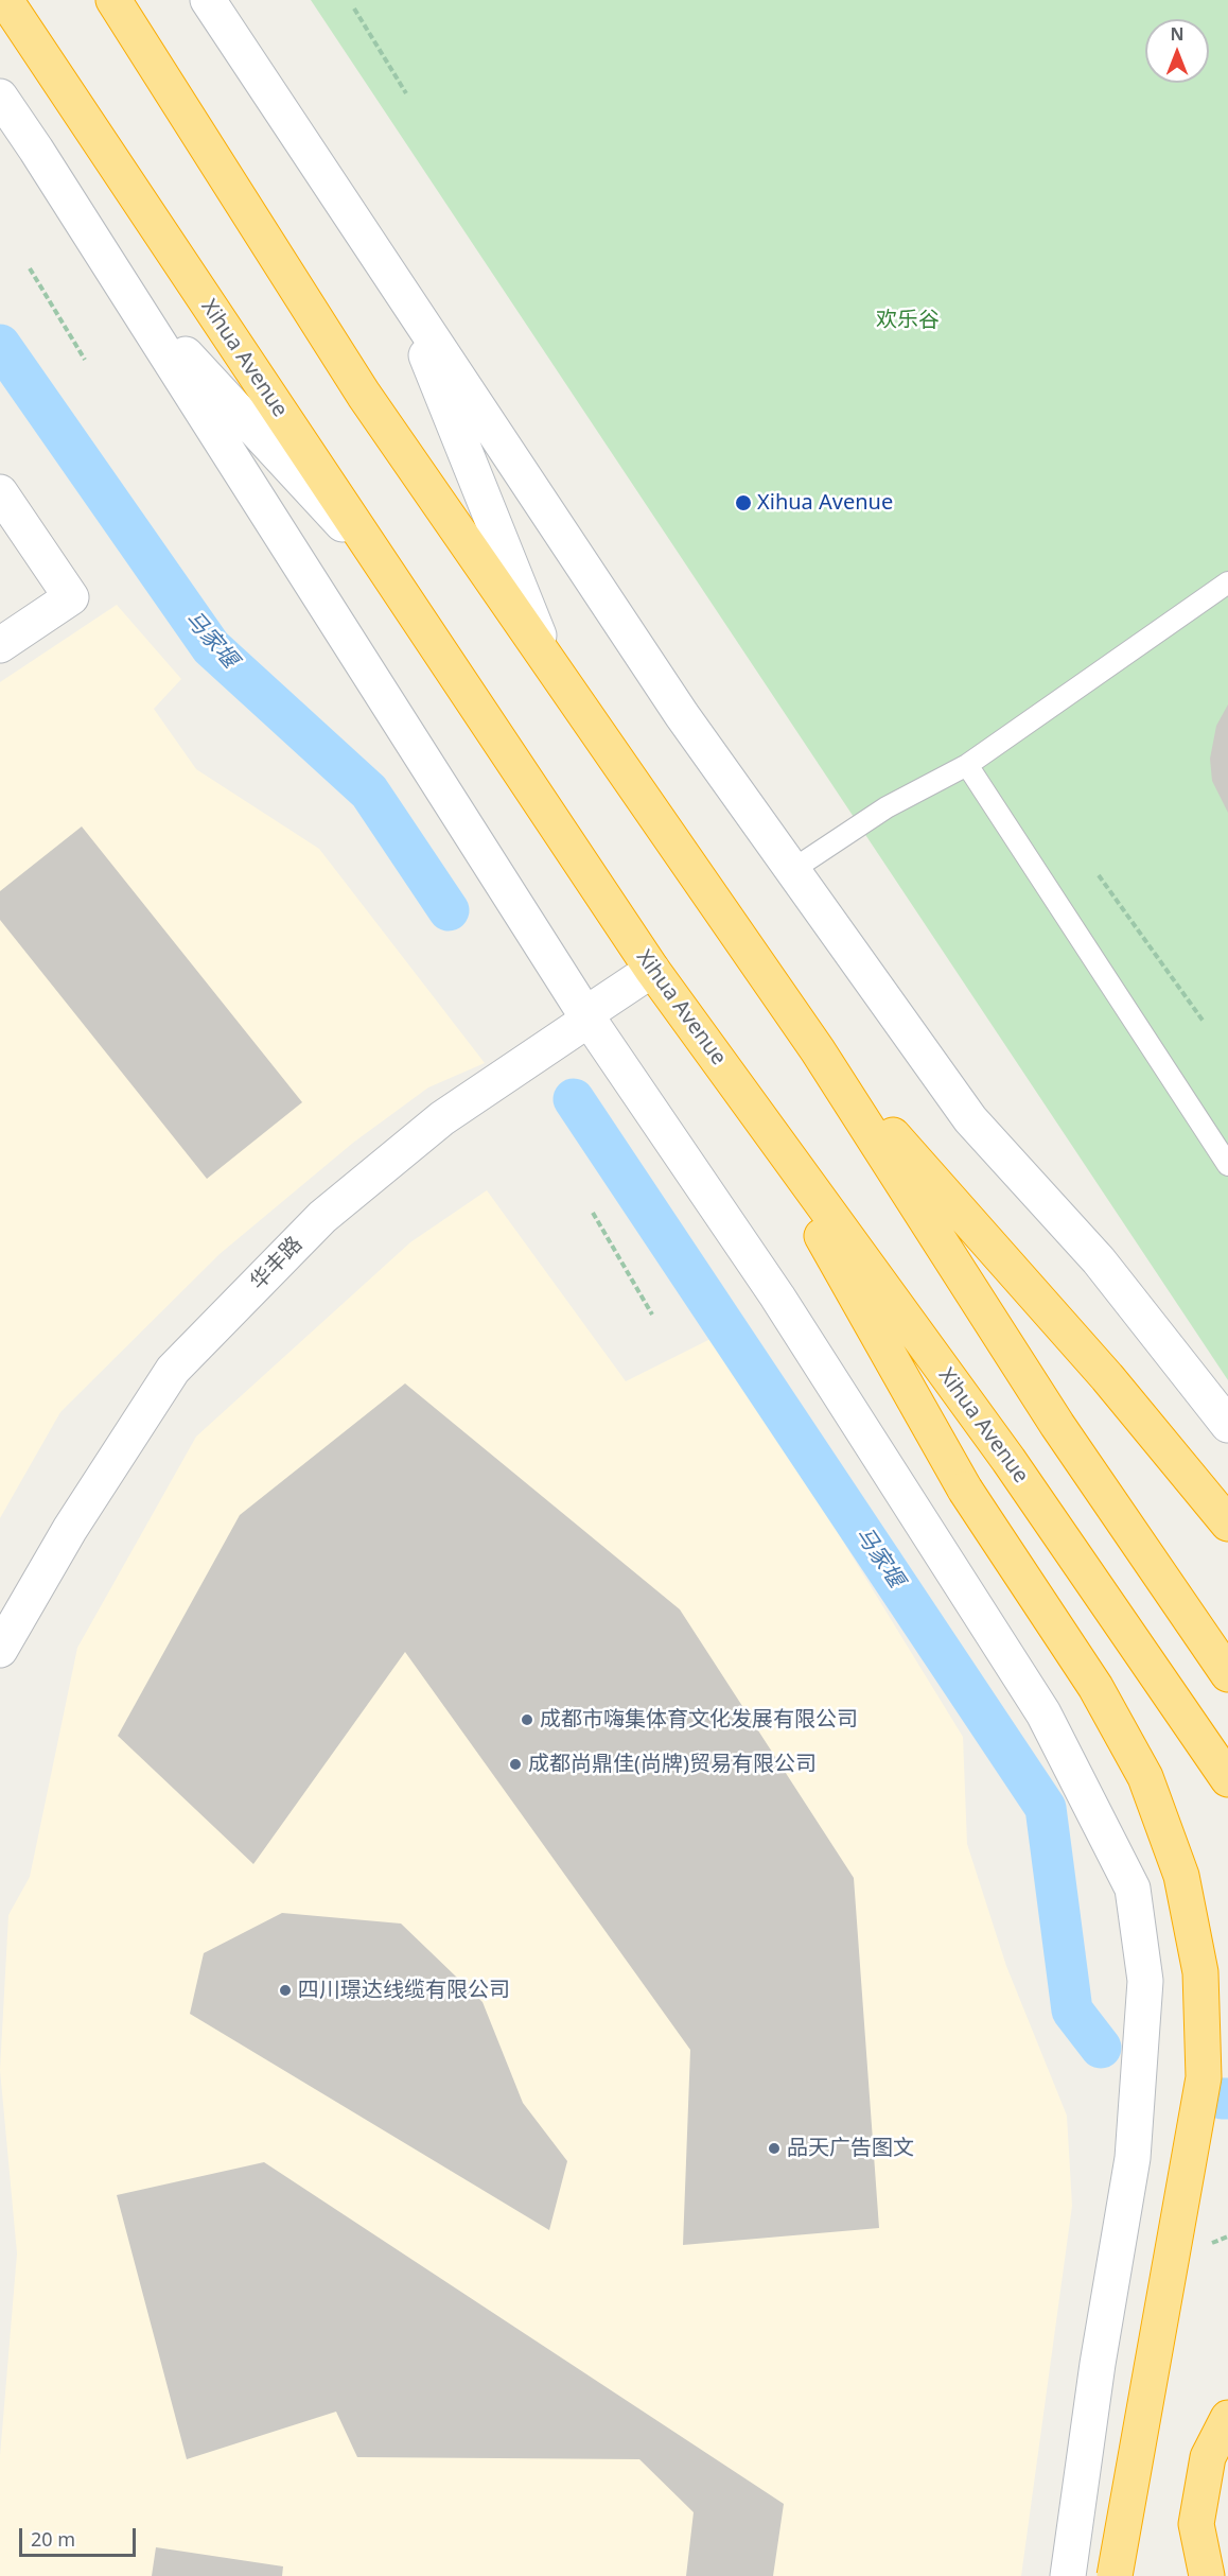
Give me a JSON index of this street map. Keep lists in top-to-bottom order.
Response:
{
  "streets": {
    "highway": ["Xihua Avenue"],
    "street": ["华丰路"]
  },
  "crossings": [
    ["Xihua Avenue", "华丰路"]
  ],
  "water": ["马家堰"],
  "parks": ["欢乐谷"],
  "places": [
    "Xihua Avenue",
    "成都市嗨集体育文化发展有限公司",
    "成都尚鼎佳(尚牌)贸易有限公司",
    "四川璟达线缆有限公司",
    "品天广告图文"
  ],
  "scale_bar": "20 m",
  "north": "top"
}
